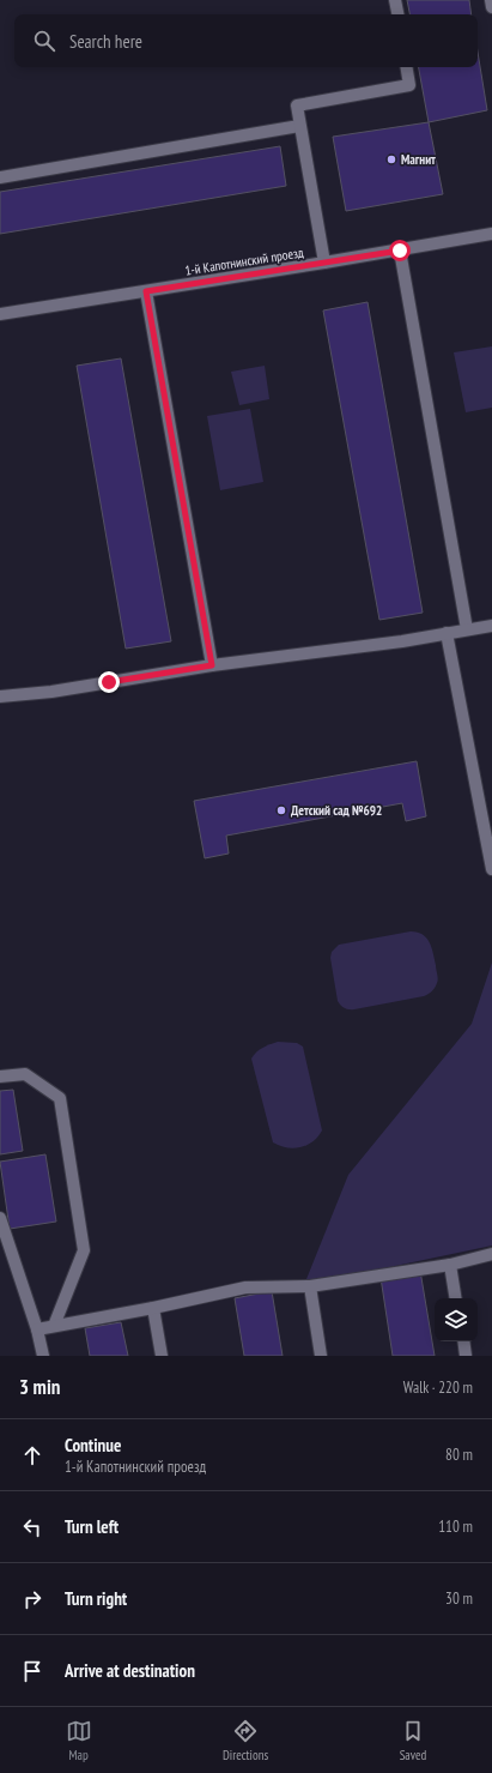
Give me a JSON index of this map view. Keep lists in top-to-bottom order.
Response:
{
  "streets": {
    "street": ["1-й Капотнинский проезд"]
  },
  "places": ["Магнит", "Детский сад №692"],
  "page": {
    "search": "Search here",
    "heading": ["3 min", "Walk · 220 m"],
    "list": [
      ["Continue", "1-й Капотнинский проезд", "80 m"],
      ["Turn left", "110 m"],
      ["Turn right", "30 m"],
      "Arrive at destination"
    ],
    "nav": ["Map", "Directions", "Saved"]
  }
}
